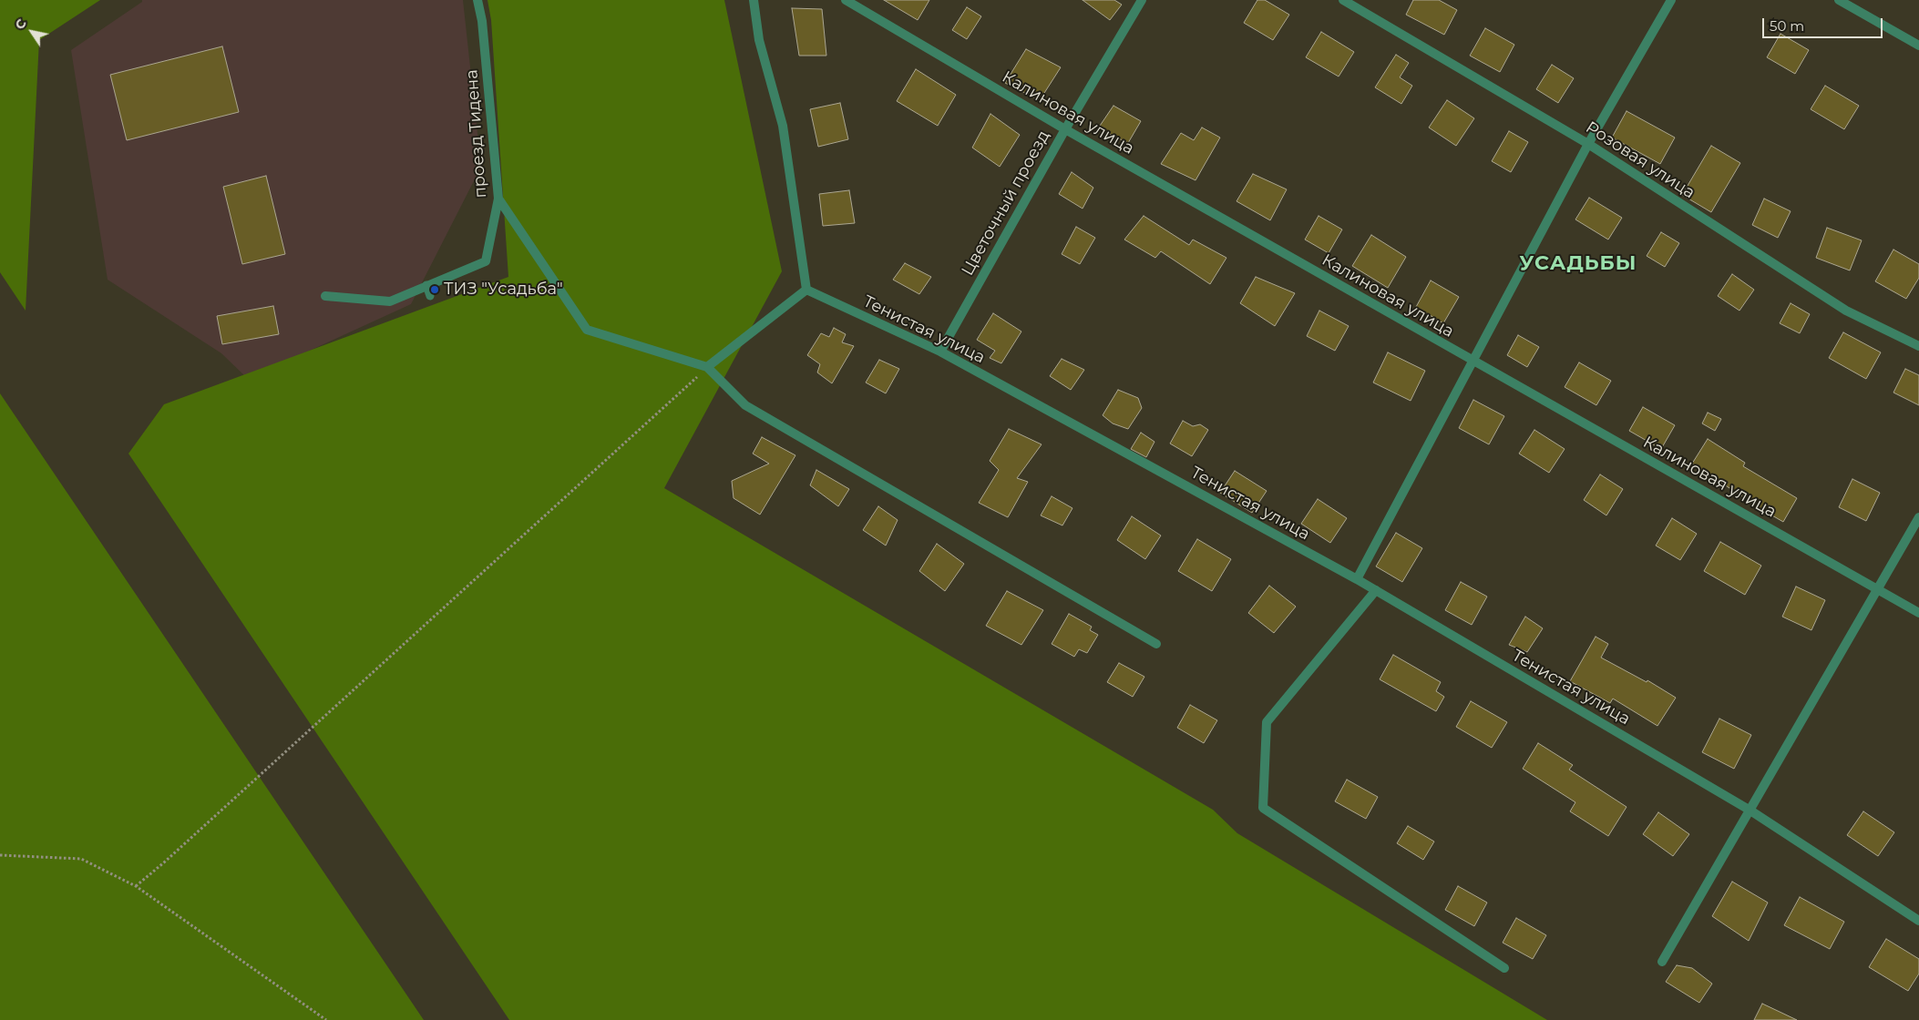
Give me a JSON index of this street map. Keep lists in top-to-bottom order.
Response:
{
  "streets": {
    "street": [
      "Калиновая улица",
      "проезд Тидена",
      "Розовая улица",
      "Цветочный проезд",
      "Тенистая улица"
    ]
  },
  "crossings": [
    ["Калиновая улица", "Цветочный проезд"],
    ["Цветочный проезд", "Тенистая улица"]
  ],
  "districts": ["УСАДЬБЫ"],
  "places": ["ТИЗ \"Усадьба\""],
  "scale_bar": "50 m",
  "north": "top left"
}
